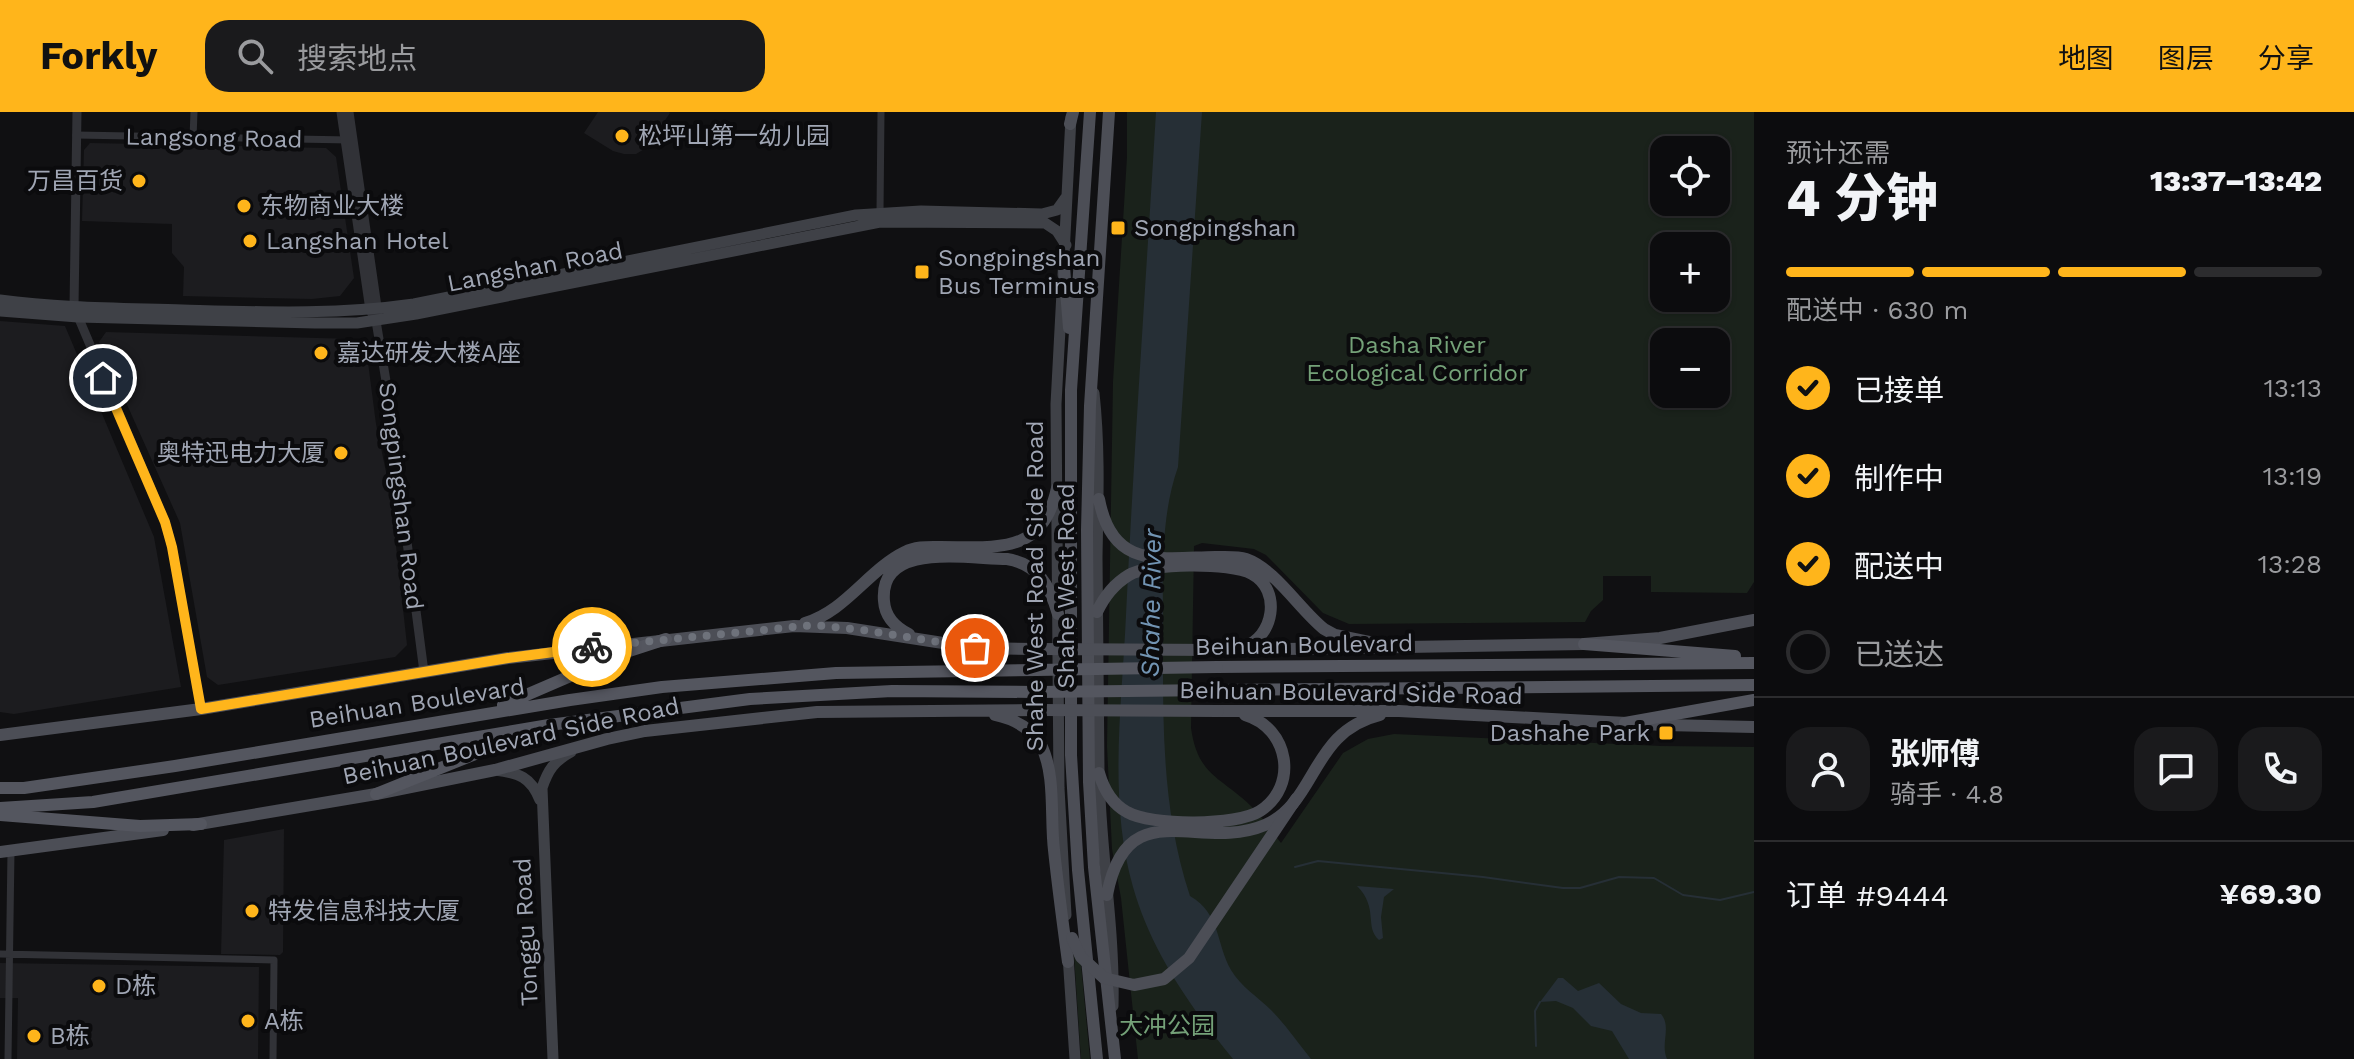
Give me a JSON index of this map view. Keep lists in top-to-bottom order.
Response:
{
  "streets": {
    "highway": ["Beihuan Boulevard"],
    "main road": [
      "Langshan Road",
      "Shahe West Road Side Road",
      "Shahe West Road",
      "Beihuan Boulevard Side Road",
      "Tonggu Road"
    ],
    "street": ["Langsong Road", "Songpingshan Road"]
  },
  "crossings": [
    ["Langsong Road", "Songpingshan Road"],
    ["Langshan Road", "Songpingshan Road"],
    ["Langshan Road", "Shahe West Road Side Road"],
    ["Songpingshan Road", "Beihuan Boulevard Side Road"],
    ["Beihuan Boulevard Side Road", "Tonggu Road"]
  ],
  "water": ["Shahe River"],
  "parks": ["Dasha River Ecological Corridor", "大冲公园"],
  "places": {
    "other": [
      "松坪山第一幼儿园",
      "万昌百货",
      "东物商业大楼",
      "Langshan Hotel",
      "嘉达研发大楼A座",
      "奥特迅电力大厦",
      "特发信息科技大厦",
      "D栋",
      "A栋",
      "B栋"
    ],
    "transit": ["Songpingshan", "Songpingshan Bus Terminus", "Dashahe Park"]
  },
  "page": {
    "header": "Forkly",
    "search": "搜索地点",
    "nav": ["地图", "图层", "分享"],
    "heading": ["4 分钟", "预计还需", "13:37–13:42"],
    "panel": [
      "张师傅",
      "骑手 · 4.8",
      "订单 #9444",
      "¥69.30"
    ],
    "map_buttons": ["+", "−"],
    "bar": "配送中 · 630 m",
    "list": [
      ["已接单", "13:13"],
      ["制作中", "13:19"],
      ["配送中", "13:28"],
      "已送达"
    ]
  }
}
